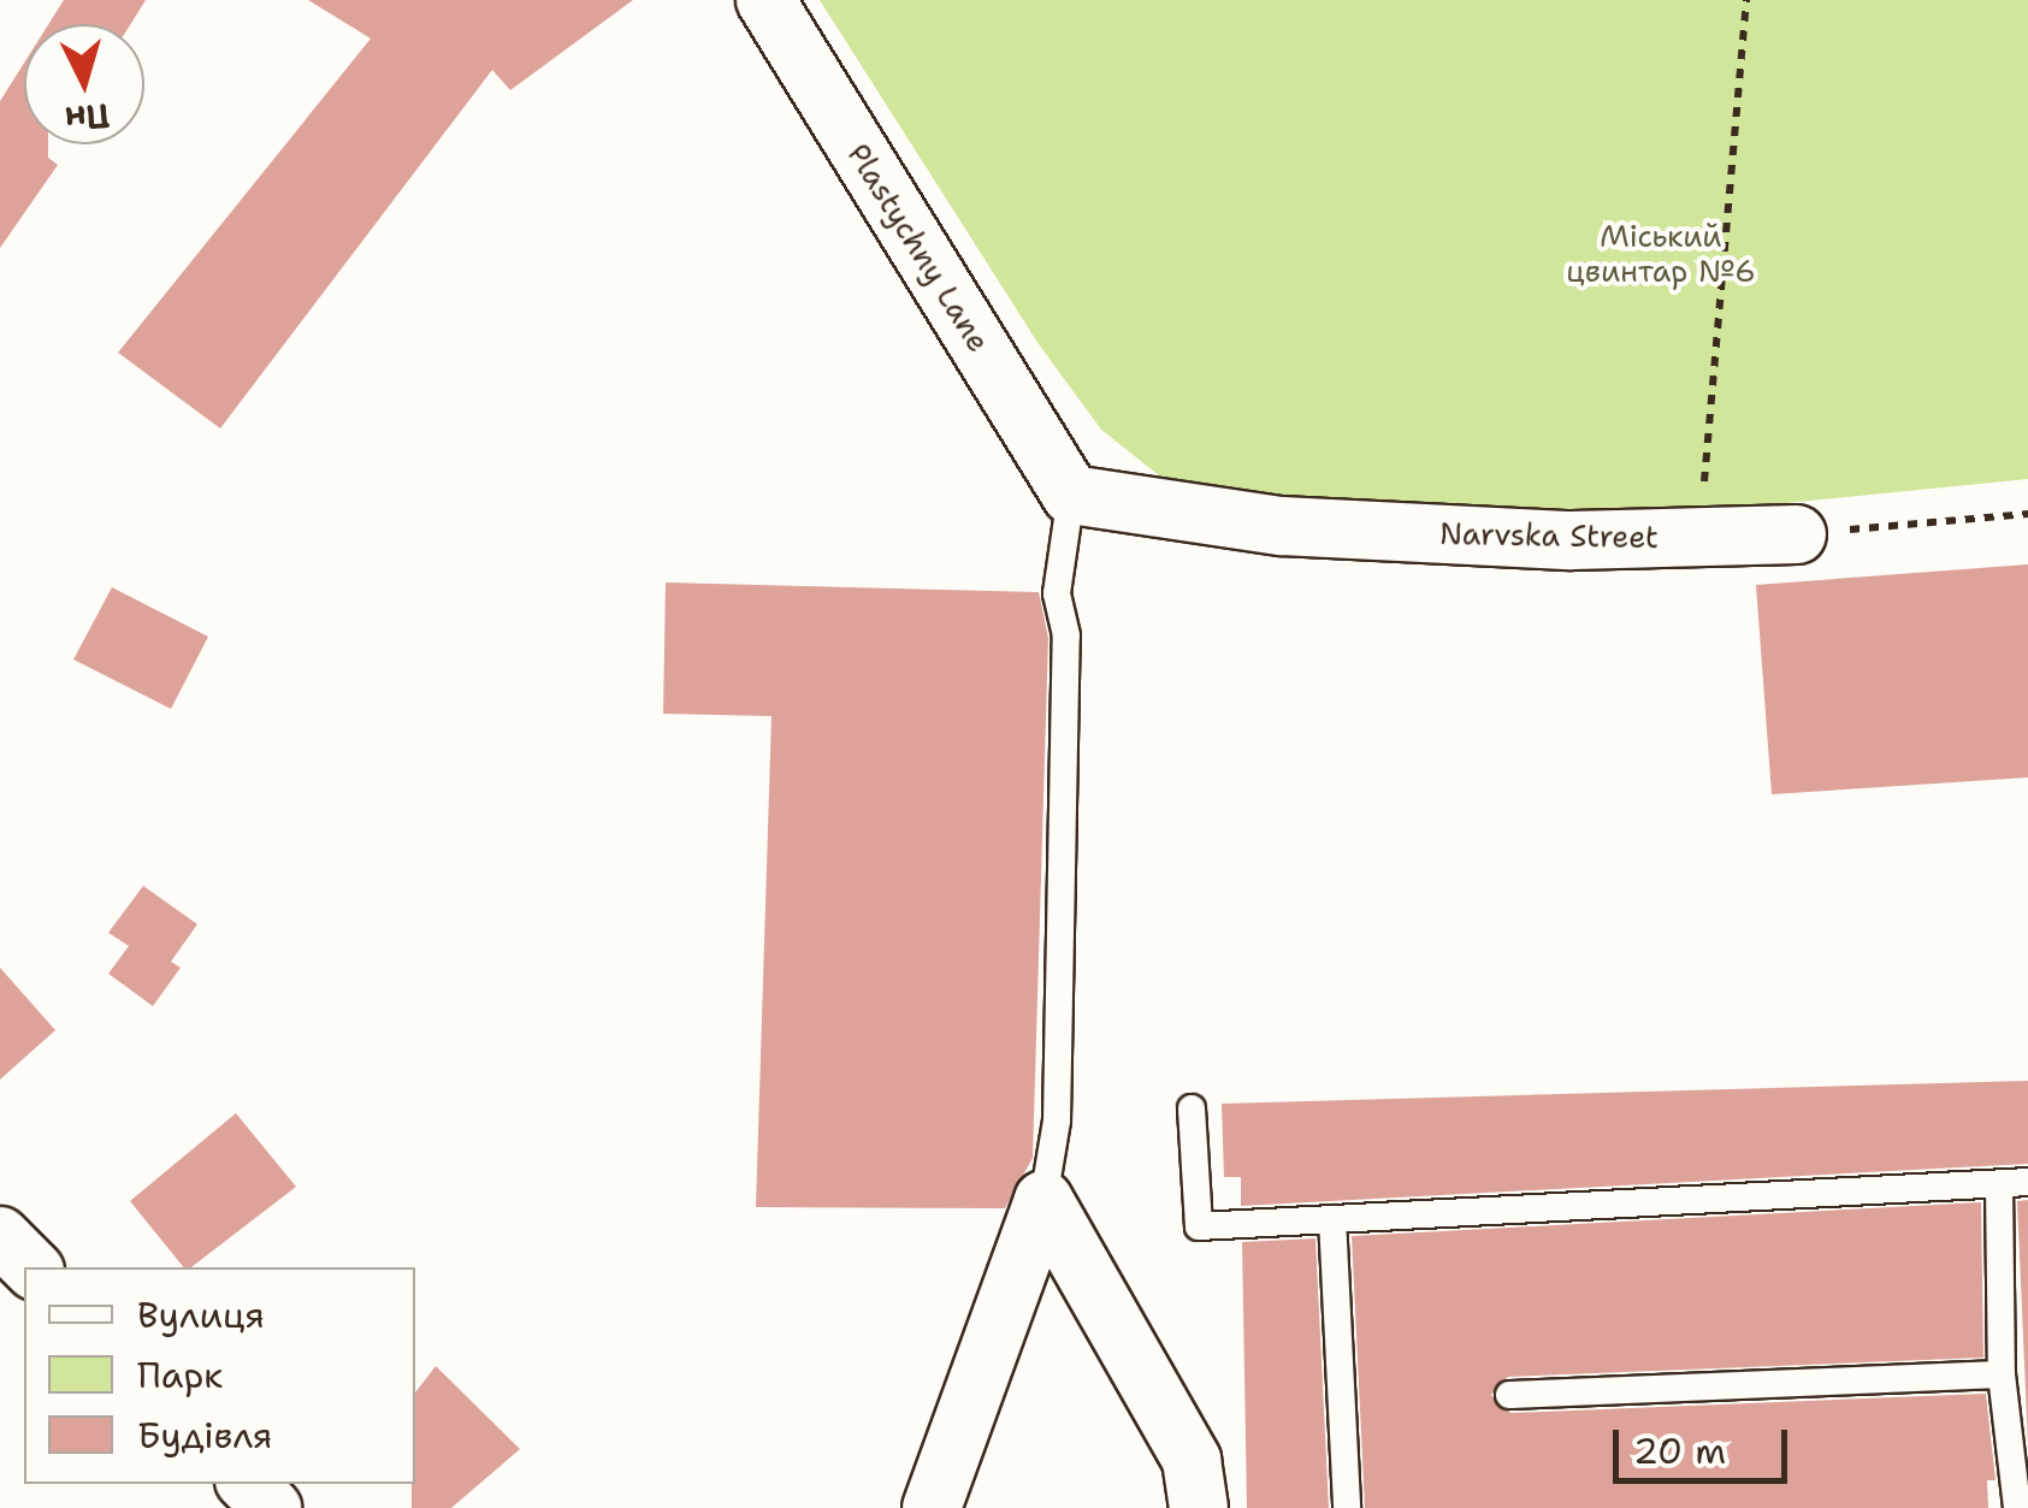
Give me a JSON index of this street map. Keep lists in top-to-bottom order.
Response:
{
  "streets": {
    "street": ["Plastychny Lane", "Narvska Street"]
  },
  "crossings": [
    ["Plastychny Lane", "Narvska Street"]
  ],
  "parks": ["Міський цвинтар №6"],
  "legend": ["Вулиця", "Парк", "Будівля"],
  "scale_bar": "20 m",
  "north": "bottom"
}
